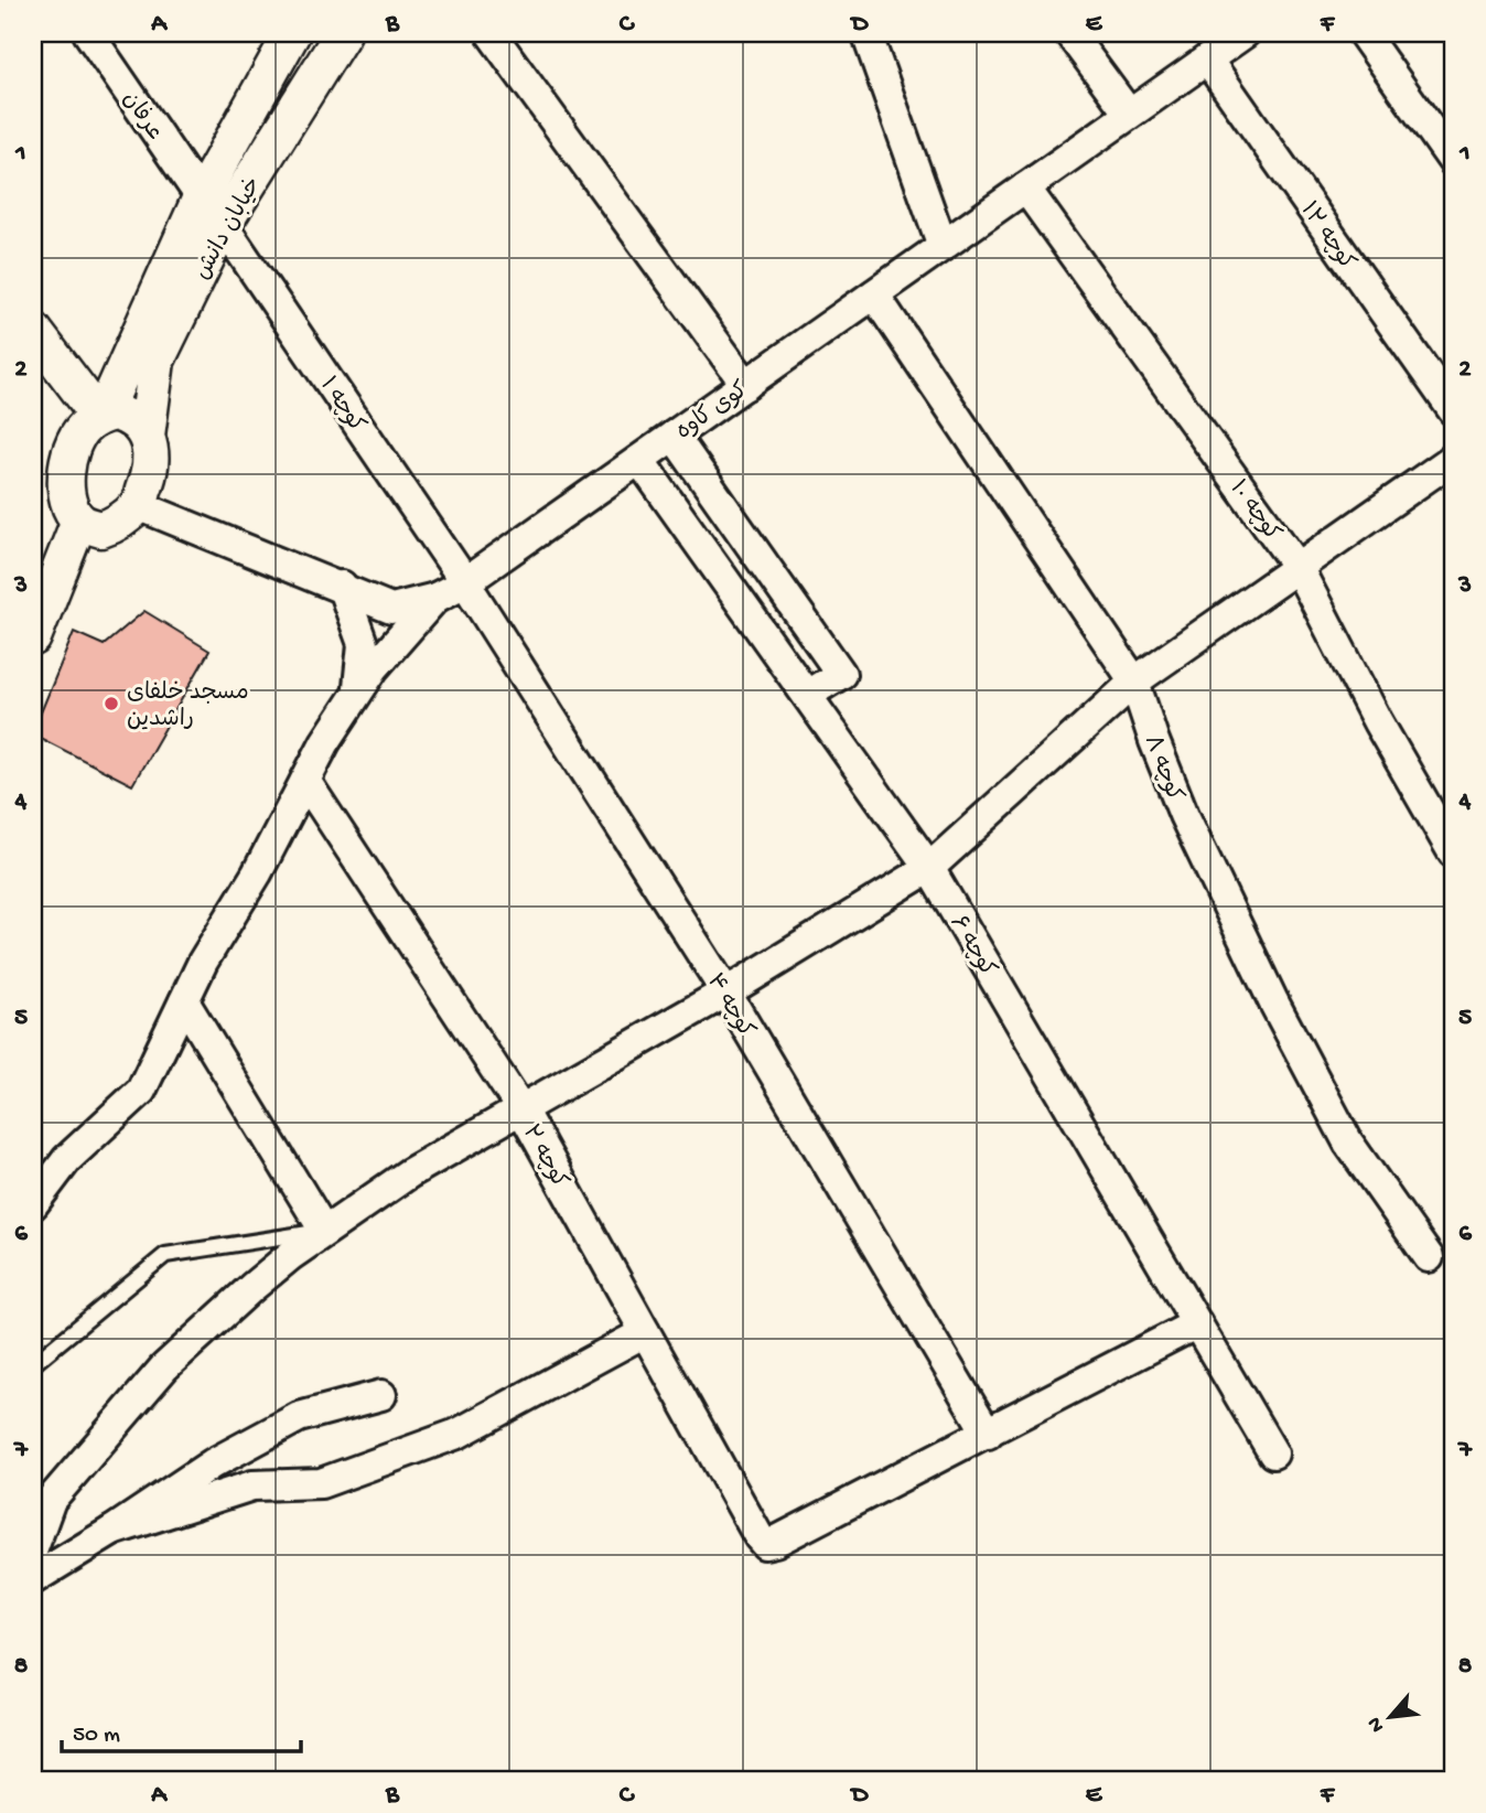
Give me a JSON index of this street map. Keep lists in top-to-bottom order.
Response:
{
  "streets": {
    "street": [
      "عرفان",
      "خیابان دانش",
      "کوچه ۱۲",
      "کوچه ۱",
      "کوی کاوه",
      "کوچه ۱۰",
      "کوچه ۸",
      "کوچه ۶",
      "کوچه ۴",
      "کوچه ۲"
    ]
  },
  "crossings": [
    ["عرفان", "خیابان دانش"],
    ["خیابان دانش", "کوچه ۱"],
    ["خیابان دانش", "کوی کاوه"],
    ["کوچه ۱۲", "کوی کاوه"],
    ["کوچه ۱", "کوی کاوه"],
    ["کوچه ۱", "کوچه ۴"],
    ["کوی کاوه", "کوچه ۱۰"],
    ["کوی کاوه", "کوچه ۸"],
    ["کوی کاوه", "کوچه ۶"],
    ["کوی کاوه", "کوچه ۴"],
    ["کوچه ۴", "کوچه ۲"]
  ],
  "places": ["مسجد خلفای راشدین"],
  "scale_bar": "50 m",
  "north": "bottom left",
  "grid": {
    "columns": [
      "A",
      "B",
      "C",
      "D",
      "E",
      "F"
    ],
    "rows": [
      "1",
      "2",
      "3",
      "4",
      "5",
      "6",
      "7",
      "8"
    ]
  }
}
